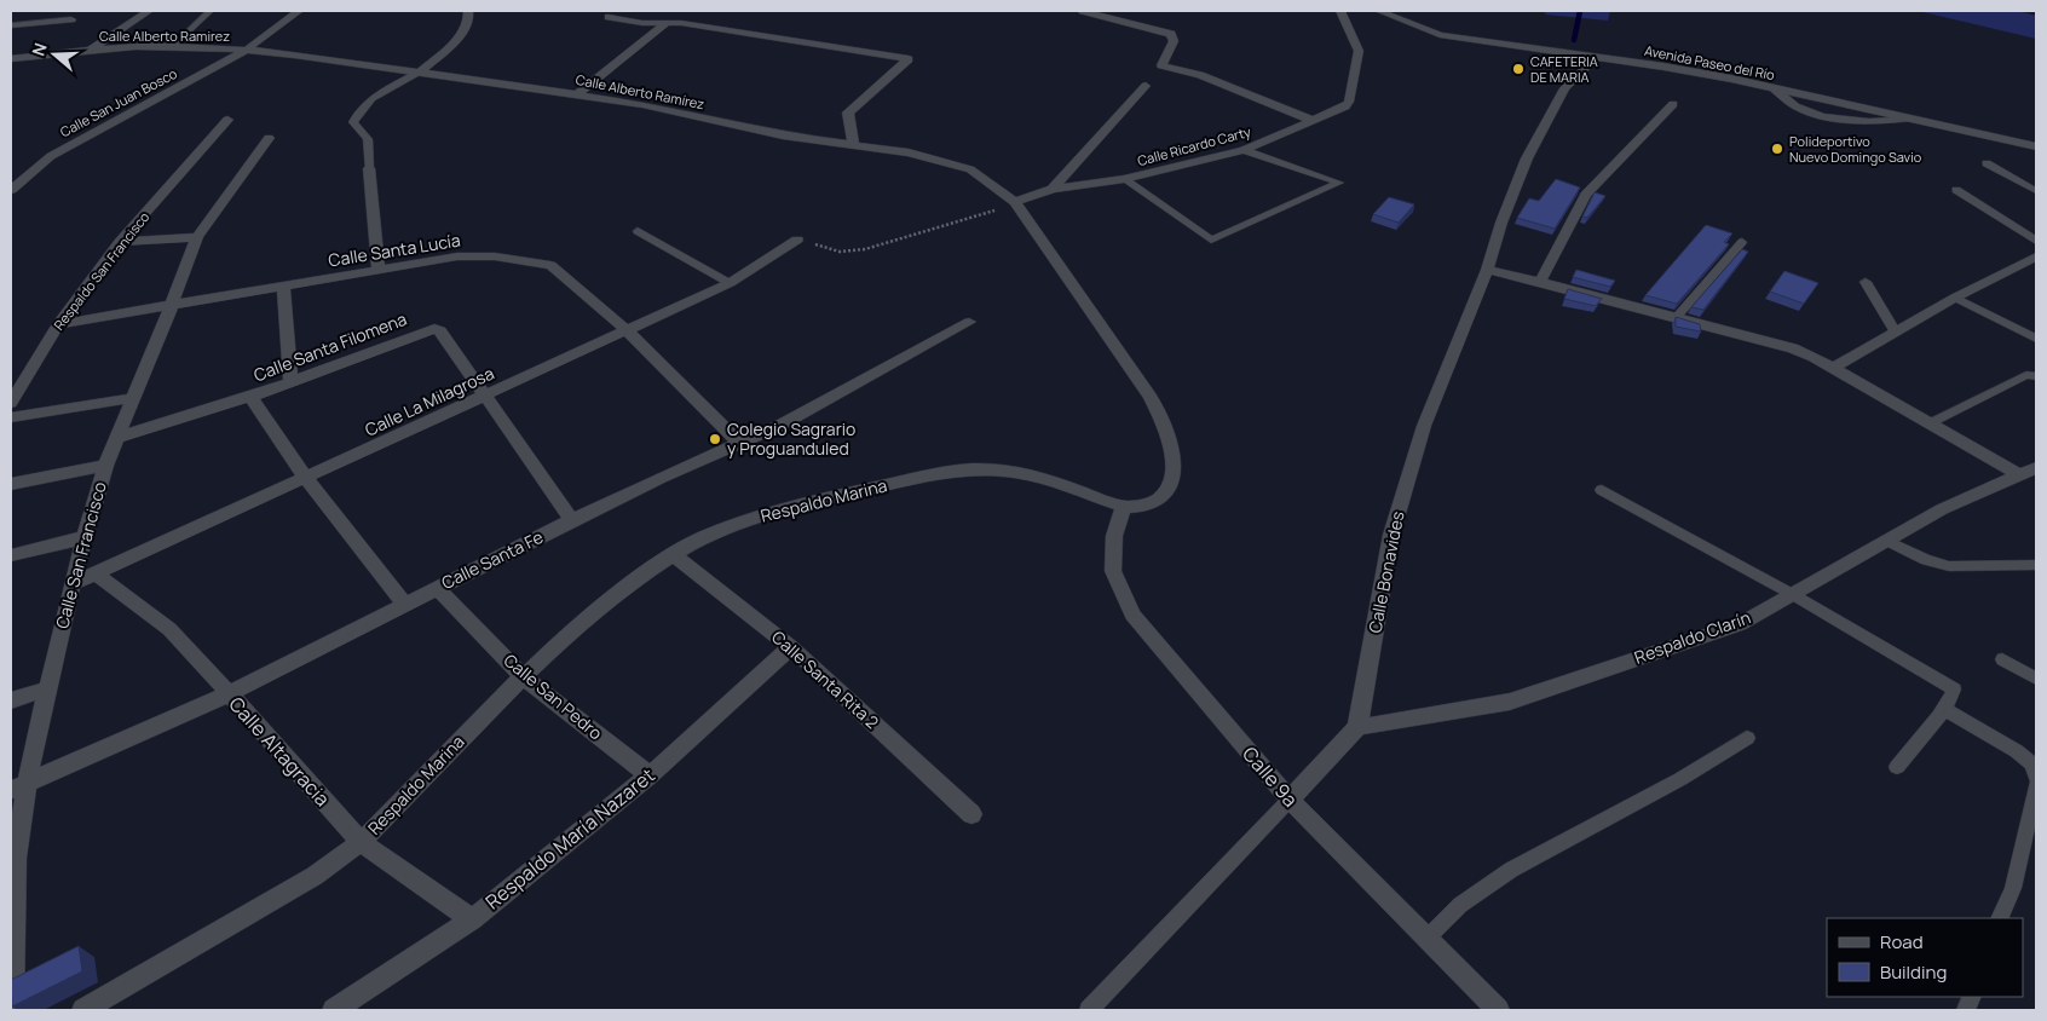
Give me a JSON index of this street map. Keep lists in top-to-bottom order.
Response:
{
  "streets": {
    "street": [
      "Calle Alberto Ramirez",
      "Avenida Paseo del Río",
      "Calle Alberto Ramírez",
      "Calle San Juan Bosco",
      "Calle Ricardo Carty",
      "Calle Santa Lucía",
      "Respaldo San Francisco",
      "Calle Santa Filomena",
      "Calle La Milagrosa",
      "Respaldo Marina",
      "Calle San Francisco",
      "Calle Santa Fe",
      "Calle Bonavides",
      "Respaldo Clarín",
      "Calle Santa Rita 2",
      "Calle San Pedro",
      "Calle Altagracia",
      "Calle 9a",
      "Respaldo María Nazaret"
    ]
  },
  "crossings": [
    ["Calle Alberto Ramirez", "Calle Alberto Ramírez"],
    ["Calle Alberto Ramirez", "Calle San Juan Bosco"],
    ["Calle Alberto Ramírez", "Calle San Juan Bosco"],
    ["Calle Alberto Ramírez", "Calle Ricardo Carty"],
    ["Calle Alberto Ramírez", "Respaldo Marina"],
    ["Calle Ricardo Carty", "Respaldo Marina"],
    ["Calle Santa Lucía", "Respaldo San Francisco"],
    ["Calle Santa Lucía", "Calle La Milagrosa"],
    ["Calle Santa Lucía", "Calle San Francisco"],
    ["Calle Santa Lucía", "Calle Santa Fe"],
    ["Calle Santa Filomena", "Calle La Milagrosa"],
    ["Calle Santa Filomena", "Calle San Francisco"],
    ["Calle Santa Filomena", "Calle Santa Fe"],
    ["Calle La Milagrosa", "Calle San Francisco"],
    ["Calle La Milagrosa", "Calle Altagracia"],
    ["Respaldo Marina", "Calle Santa Rita 2"],
    ["Respaldo Marina", "Calle San Pedro"],
    ["Respaldo Marina", "Calle Altagracia"],
    ["Respaldo Marina", "Calle 9a"],
    ["Calle San Francisco", "Calle Santa Fe"],
    ["Calle Santa Fe", "Calle San Pedro"],
    ["Calle Santa Fe", "Calle Altagracia"],
    ["Calle Bonavides", "Respaldo Clarín"],
    ["Calle Santa Rita 2", "Respaldo María Nazaret"],
    ["Calle San Pedro", "Respaldo María Nazaret"],
    ["Calle Altagracia", "Respaldo María Nazaret"]
  ],
  "places": ["CAFETERIA DE MARIA", "Polideportivo Nuevo Domingo Savio", "Colegio Sagrario y Proguanduled"],
  "legend": ["Road", "Building"],
  "north": "left"
}
